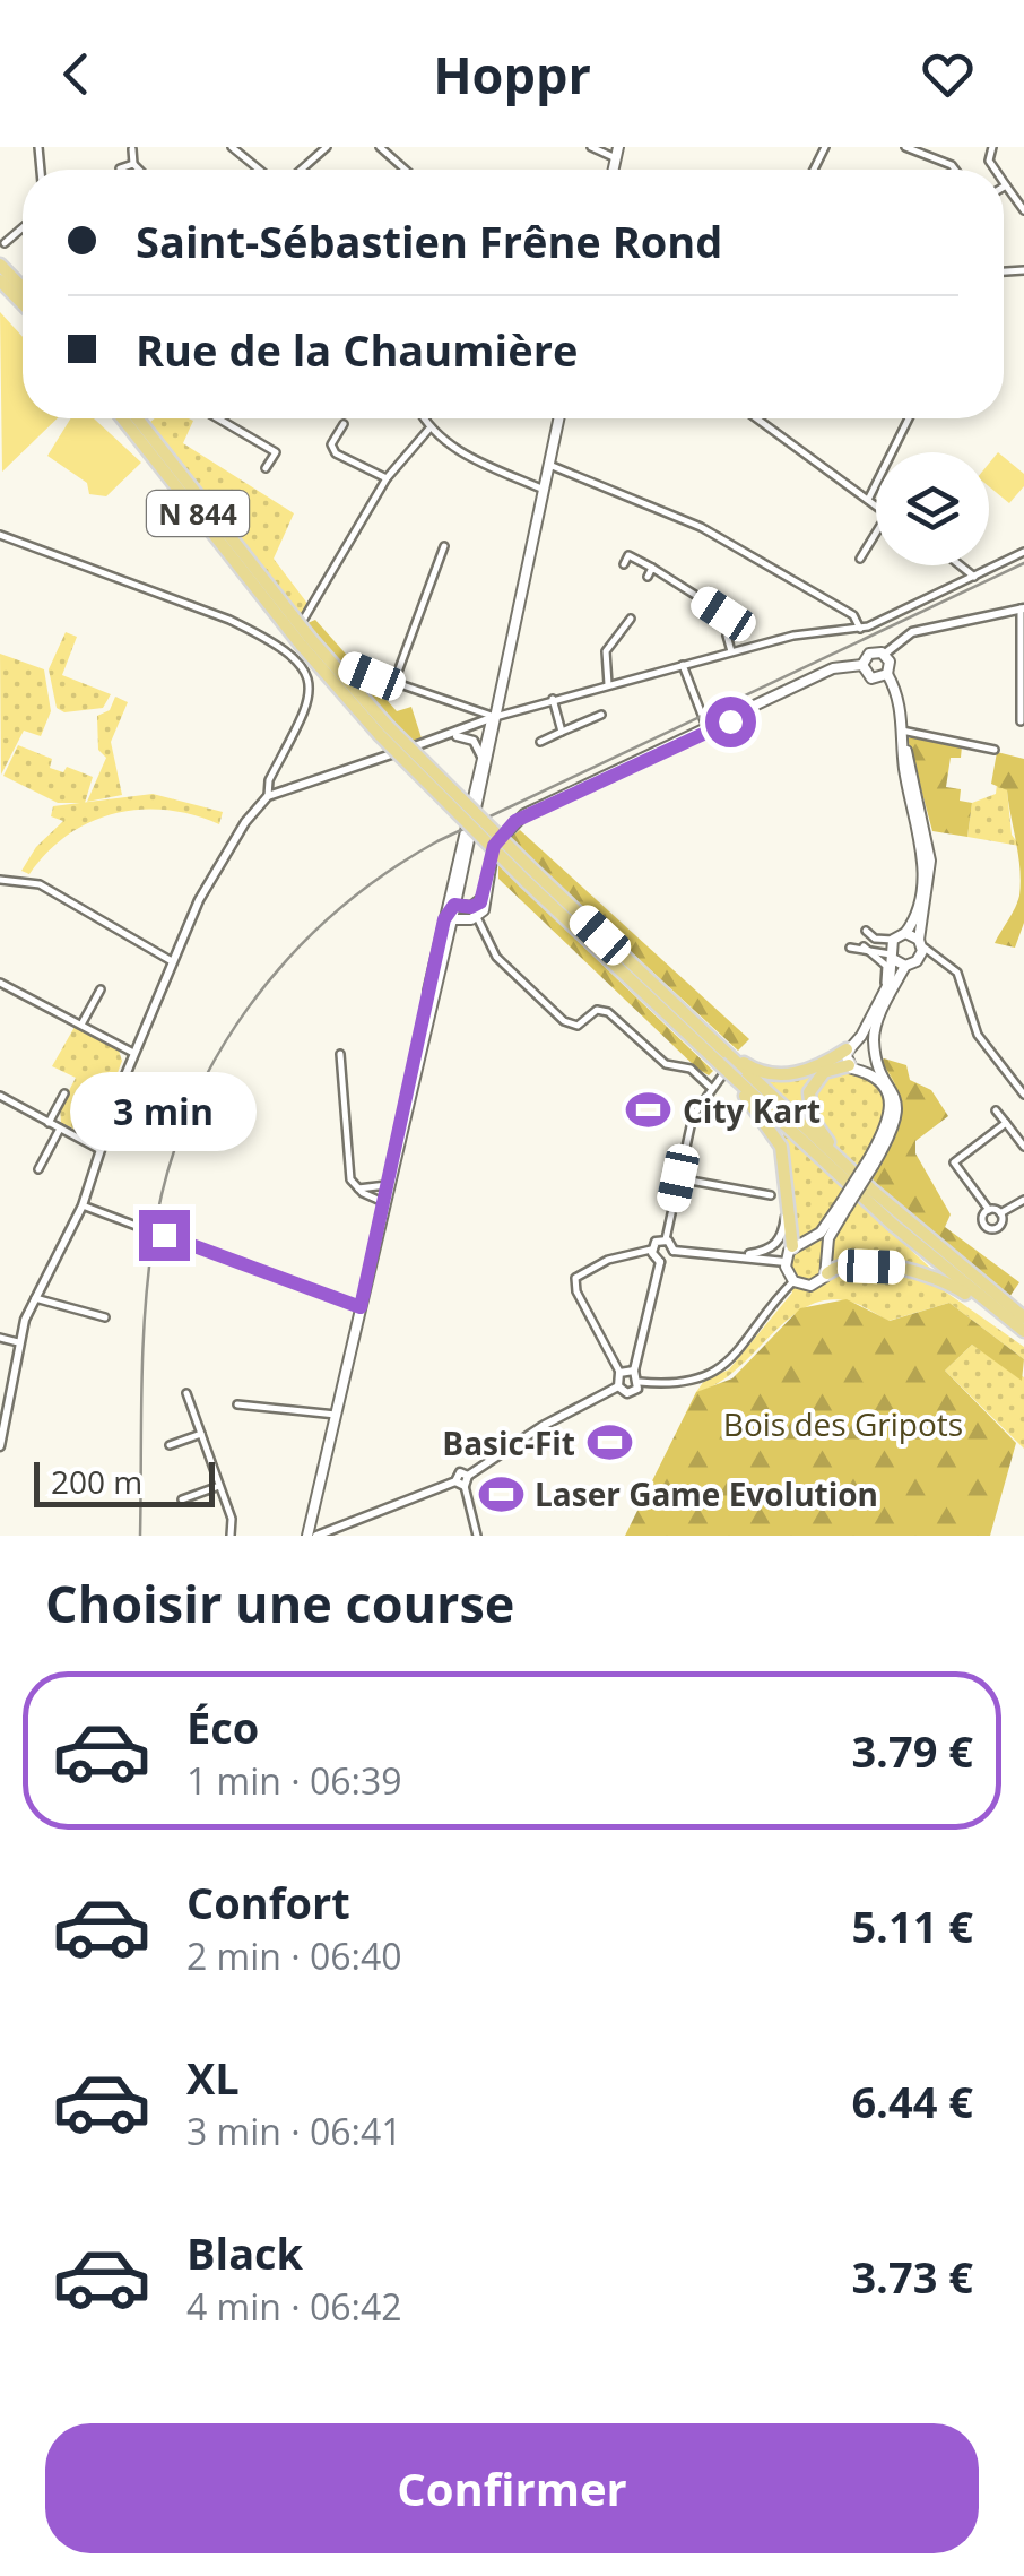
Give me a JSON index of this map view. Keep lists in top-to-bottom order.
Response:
{
  "streets": {
    "highway": ["N 844"]
  },
  "parks": ["Bois des Gripots"],
  "places": {
    "sports": ["City Kart", "Basic-Fit", "Laser Game Evolution"]
  },
  "scale_bar": "200 m",
  "page": {
    "header": "Hoppr",
    "banner": ["Saint-Sébastien Frêne Rond", "Rue de la Chaumière"],
    "bubble": "3 min",
    "scale": "200 m",
    "heading": "Choisir une course",
    "list": [
      {
        "name": "Éco",
        "note": "1 min · 06:39",
        "value": "3.79 €"
      },
      {
        "name": "Confort",
        "note": "2 min · 06:40",
        "value": "5.11 €"
      },
      {
        "name": "XL",
        "note": "3 min · 06:41",
        "value": "6.44 €"
      },
      {
        "name": "Black",
        "note": "4 min · 06:42",
        "value": "3.73 €"
      }
    ],
    "buttons": "Confirmer"
  }
}
